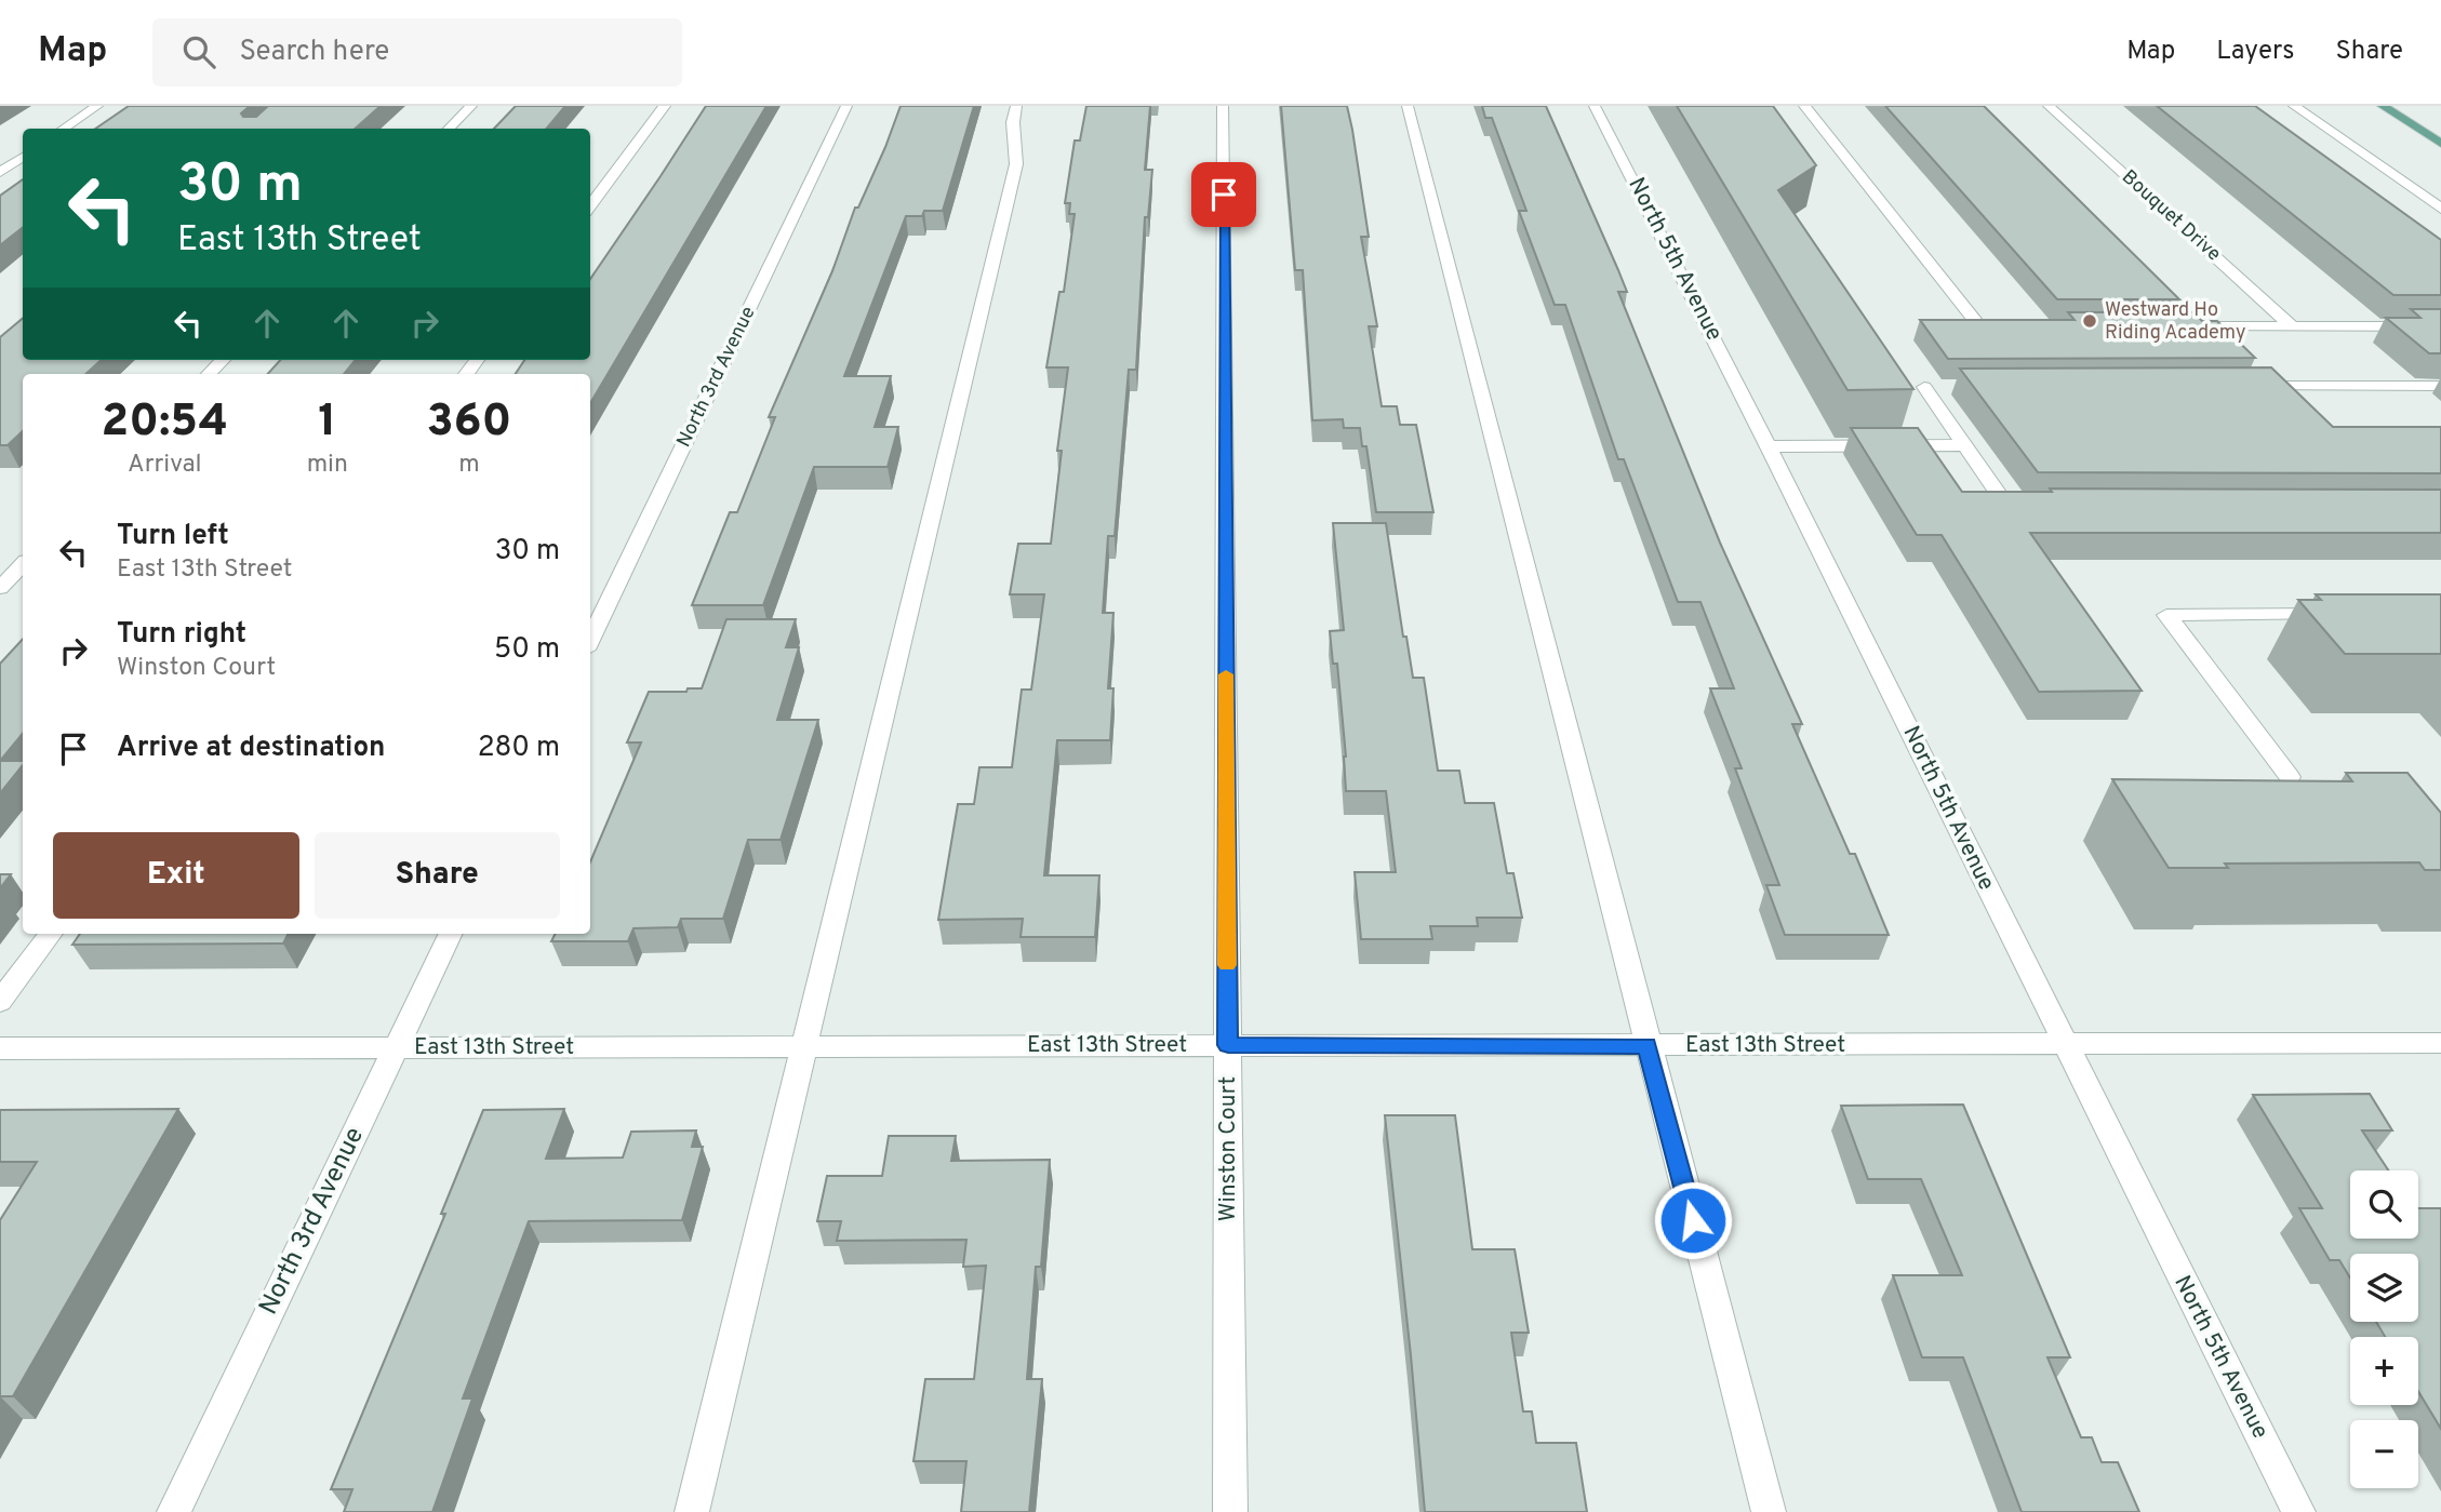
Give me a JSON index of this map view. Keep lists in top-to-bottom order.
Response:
{
  "streets": {
    "street": [
      "Bouquet Drive",
      "North 5th Avenue",
      "North 3rd Avenue",
      "East 13th Street",
      "Winston Court"
    ]
  },
  "crossings": [
    ["North 5th Avenue", "East 13th Street"],
    ["North 3rd Avenue", "East 13th Street"],
    ["East 13th Street", "Winston Court"]
  ],
  "places": ["Westward Ho Riding Academy"],
  "page": {
    "header": "Map",
    "search": "Search here",
    "nav": ["Map", "Layers", "Share"],
    "turn": ["30 m", "East 13th Street"],
    "eta": [
      "20:54",
      "Arrival",
      "1",
      "min",
      "360",
      "m"
    ],
    "list": [
      {
        "name": "Turn left",
        "note": "East 13th Street",
        "value": "30 m"
      },
      {
        "name": "Turn right",
        "note": "Winston Court",
        "value": "50 m"
      },
      {
        "name": "Arrive at destination",
        "value": "280 m"
      }
    ],
    "buttons": ["Exit", "Share"],
    "map_buttons": ["+", "−"]
  }
}
